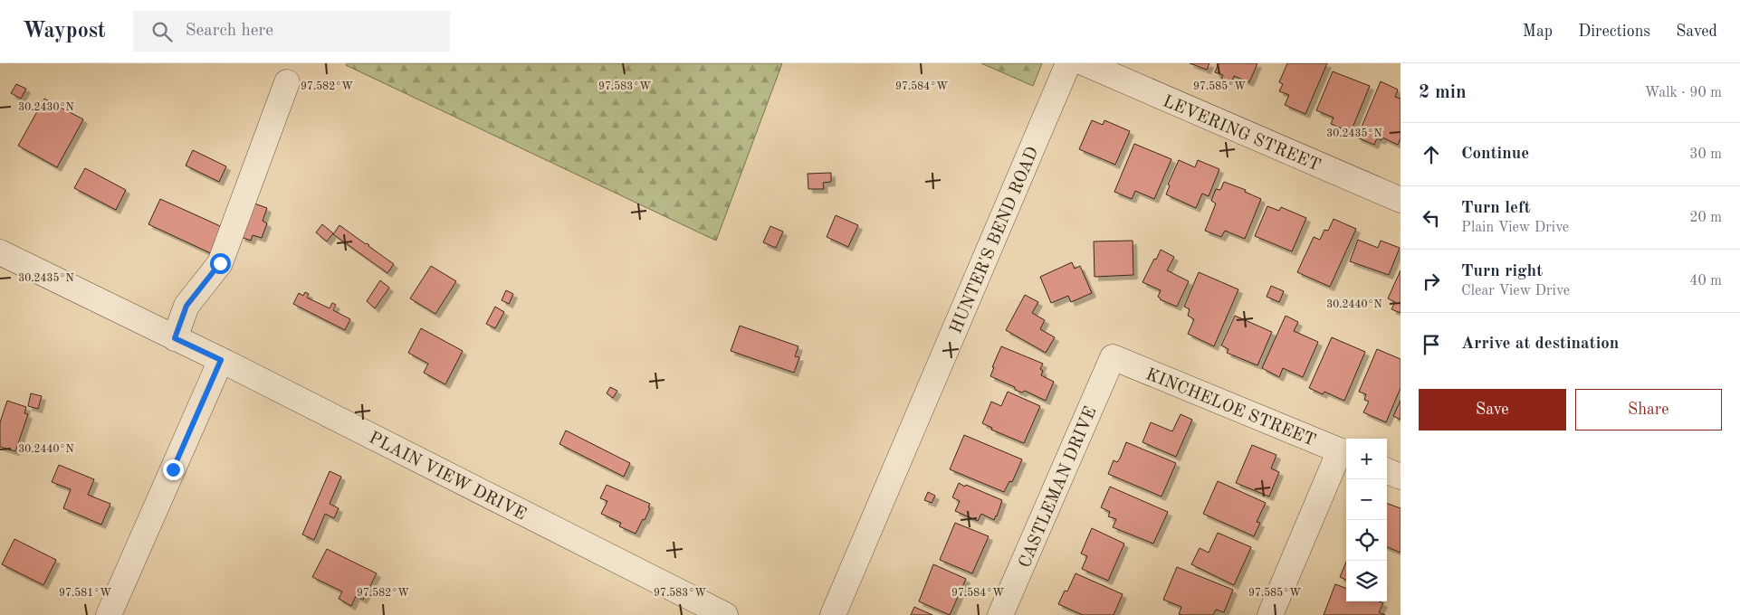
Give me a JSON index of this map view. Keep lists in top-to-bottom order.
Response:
{
  "streets": {
    "street": [
      "LEVERING STREET",
      "HUNTER'S BEND ROAD",
      "KINCHELOE STREET",
      "PLAIN VIEW DRIVE",
      "CASTLEMAN DRIVE"
    ]
  },
  "crossings": [
    ["KINCHELOE STREET", "CASTLEMAN DRIVE"]
  ],
  "page": {
    "header": "Waypost",
    "search": "Search here",
    "nav": ["Map", "Directions", "Saved"],
    "heading": ["2 min", "Walk · 90 m"],
    "list": [
      ["Continue", "30 m"],
      ["Turn left", "Plain View Drive", "20 m"],
      ["Turn right", "Clear View Drive", "40 m"],
      "Arrive at destination"
    ],
    "buttons": ["Save", "Share"],
    "map_buttons": ["+", "−"]
  },
  "coordinates": [
    "97.582°W",
    "97.583°W",
    "97.584°W",
    "97.585°W",
    "30.2430°N",
    "30.2435°N",
    "30.2440°N",
    "97.581°W"
  ]
}
